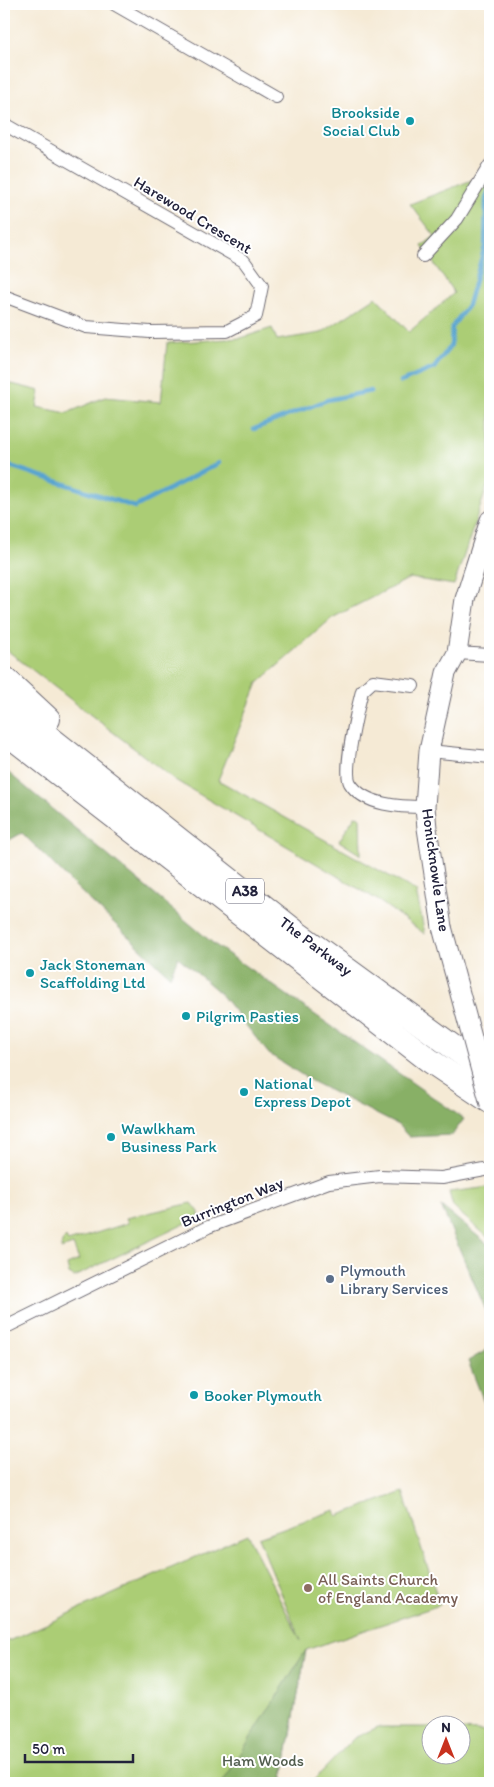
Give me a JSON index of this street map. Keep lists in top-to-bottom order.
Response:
{
  "streets": {
    "highway": ["A38", "The Parkway"],
    "street": ["Harewood Crescent", "Honicknowle Lane", "Burrington Way"]
  },
  "crossings": [
    ["Honicknowle Lane", "The Parkway"],
    ["A38", "The Parkway"]
  ],
  "parks": ["Ham Woods"],
  "places": [
    "Brookside Social Club",
    "Jack Stoneman Scaffolding Ltd",
    "Pilgrim Pasties",
    "National Express Depot",
    "Wawlkham Business Park",
    "Plymouth Library Services",
    "Booker Plymouth",
    "All Saints Church of England Academy"
  ],
  "scale_bar": "50 m",
  "north": "top"
}
